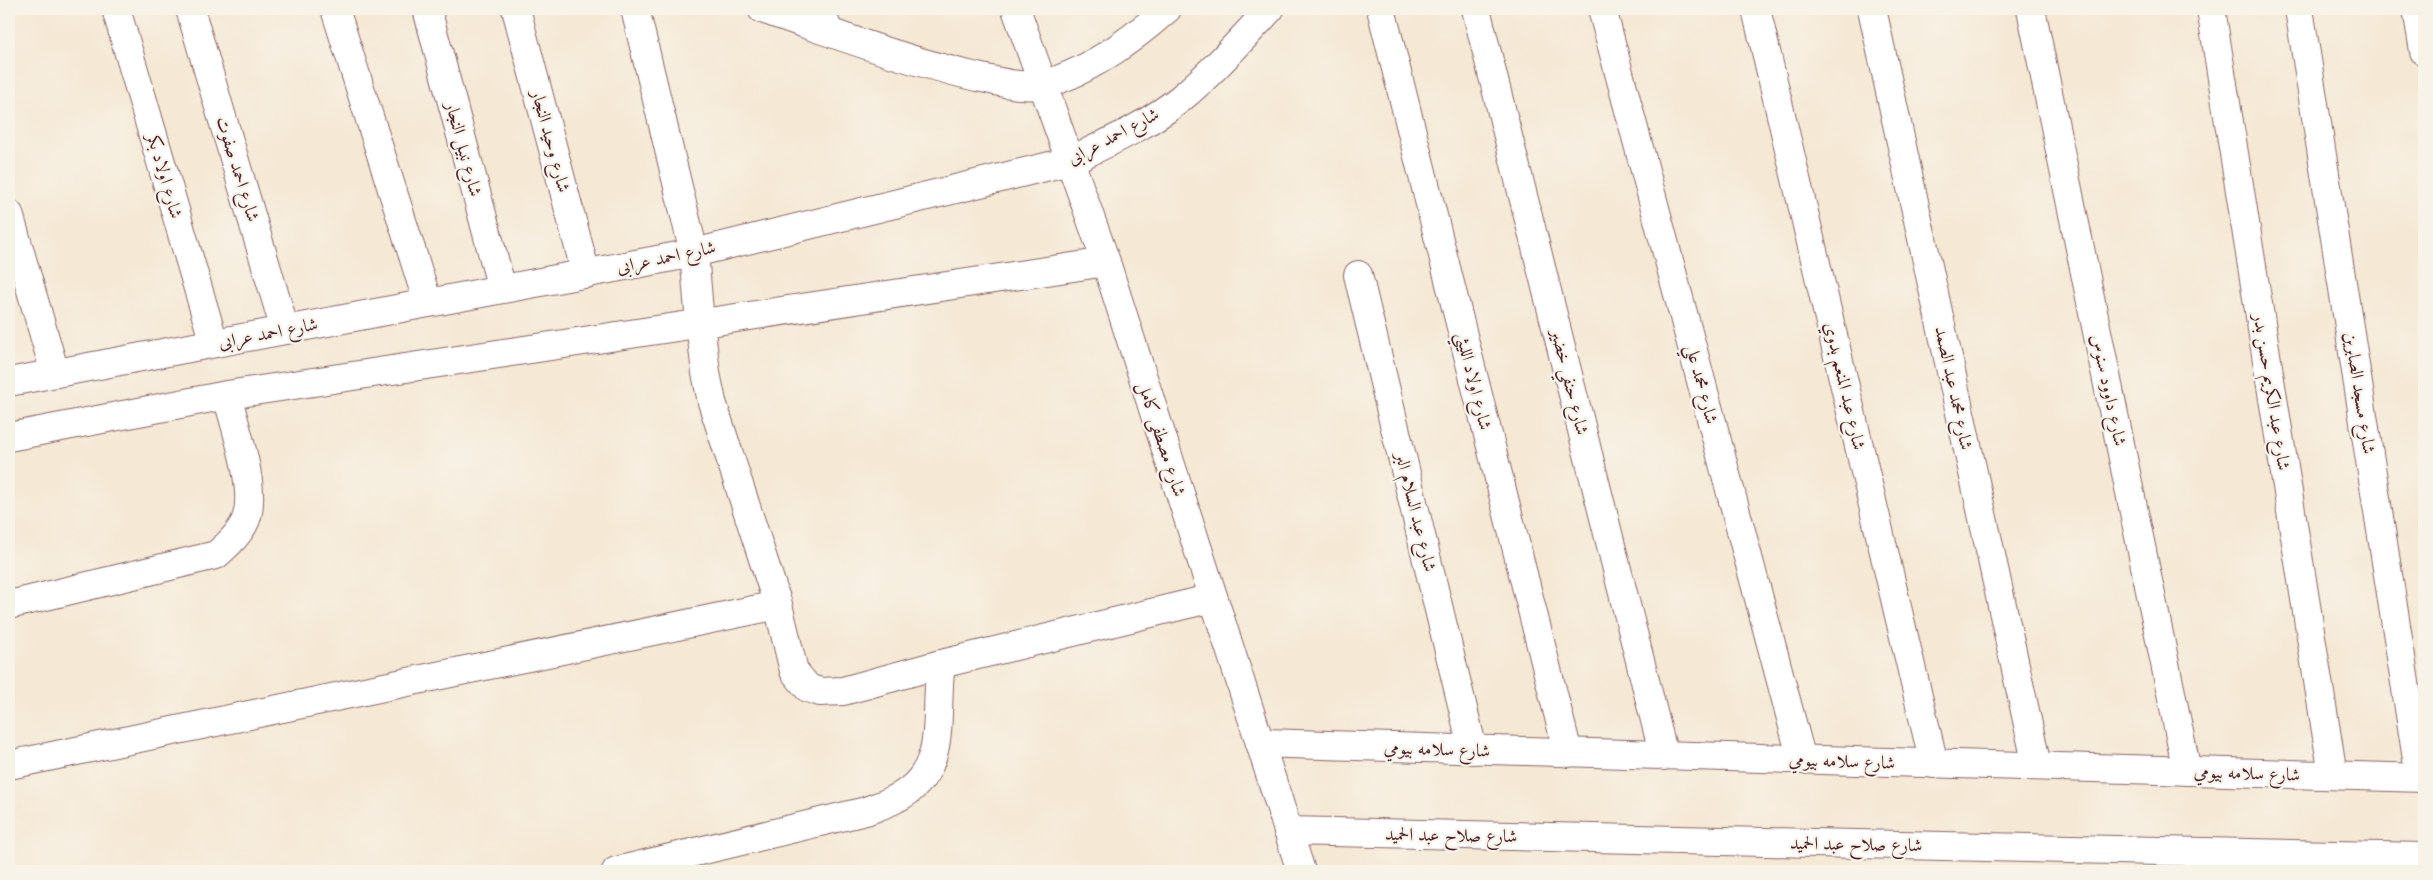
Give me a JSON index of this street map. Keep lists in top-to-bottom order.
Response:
{
  "streets": {
    "street": [
      "شارع احمد عرابى",
      "شارع وحيد النجار",
      "شارع نبيل النجار",
      "شارع احمد صفوت",
      "شارع اولاد بكر",
      "شارع اولاد الليثي",
      "شارع حنفي خضير",
      "شارع محمد علي",
      "شارع عبد المنعم بدوي",
      "شارع محمد عبد الصمد",
      "شارع داوود سنوس",
      "شارع عبد الكريم حسن بدر",
      "شارع مسجد الصابرين",
      "شارع مصطفى كامل",
      "شارع عبد السلام البر",
      "شارع سلامه بيومي",
      "شارع صلاح عبد الحميد"
    ]
  },
  "crossings": [
    ["شارع احمد عرابى", "شارع وحيد النجار"],
    ["شارع احمد عرابى", "شارع نبيل النجار"],
    ["شارع احمد عرابى", "شارع احمد صفوت"],
    ["شارع احمد عرابى", "شارع اولاد بكر"],
    ["شارع احمد عرابى", "شارع مصطفى كامل"],
    ["شارع اولاد الليثي", "شارع سلامه بيومي"],
    ["شارع حنفي خضير", "شارع سلامه بيومي"],
    ["شارع محمد علي", "شارع سلامه بيومي"],
    ["شارع عبد المنعم بدوي", "شارع سلامه بيومي"],
    ["شارع محمد عبد الصمد", "شارع سلامه بيومي"],
    ["شارع داوود سنوس", "شارع سلامه بيومي"],
    ["شارع عبد الكريم حسن بدر", "شارع سلامه بيومي"],
    ["شارع مسجد الصابرين", "شارع سلامه بيومي"],
    ["شارع مصطفى كامل", "شارع سلامه بيومي"],
    ["شارع مصطفى كامل", "شارع صلاح عبد الحميد"],
    ["شارع عبد السلام البر", "شارع سلامه بيومي"]
  ]
}
